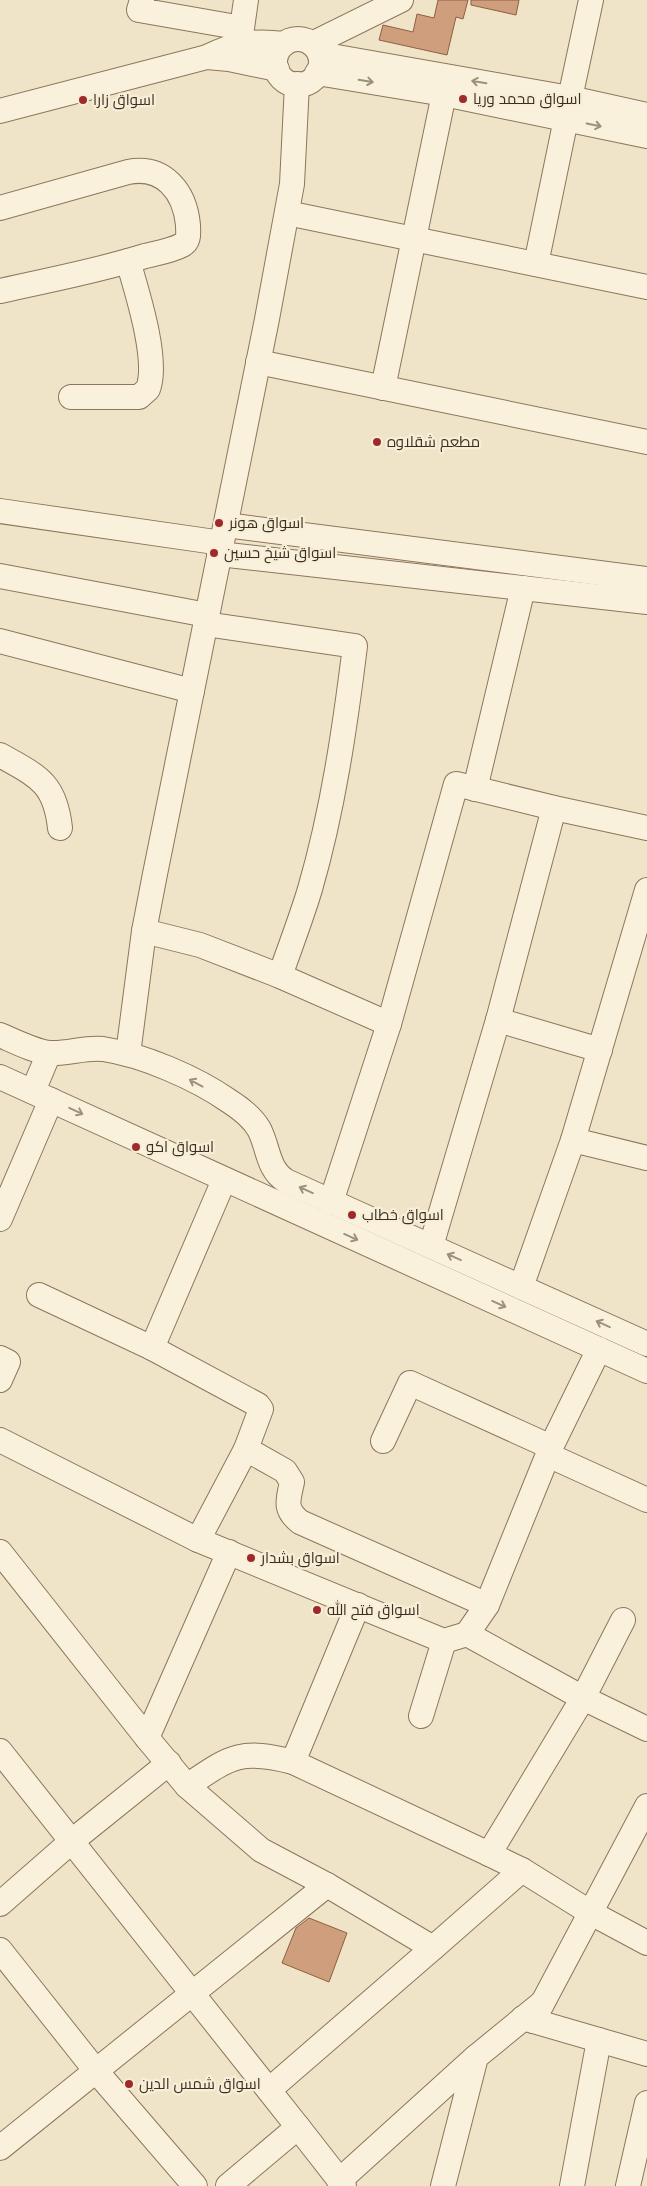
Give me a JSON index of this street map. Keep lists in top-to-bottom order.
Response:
{
  "places": [
    "اسواق محمد وريا",
    "اسواق زارا",
    "مطعم شقلاوه",
    "اسواق هونر",
    "اسواق شيخ حسين",
    "اسواق اكو",
    "اسواق خطاب",
    "اسواق بشدار",
    "اسواق فتح الله",
    "اسواق شمس الدين"
  ]
}
